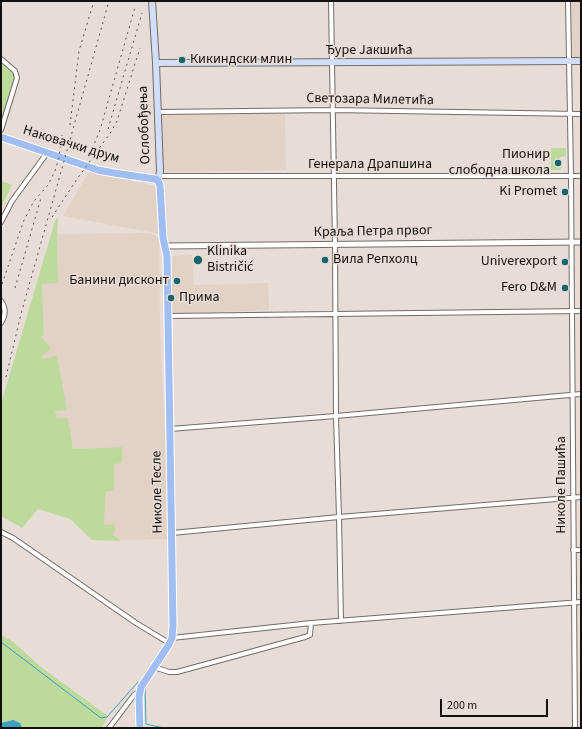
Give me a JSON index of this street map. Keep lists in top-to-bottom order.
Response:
{
  "streets": {
    "main road": [
      "Ђуре Јакшића",
      "Ослобођења",
      "Наковачки друм",
      "Николе Тесле"
    ],
    "street": [
      "Светозара Милетића",
      "Генерала Драпшина",
      "Краља Петра првог",
      "Николе Пашића"
    ]
  },
  "crossings": [
    ["Ђуре Јакшића", "Ослобођења"],
    ["Ђуре Јакшића", "Николе Пашића"],
    ["Светозара Милетића", "Ослобођења"],
    ["Светозара Милетића", "Николе Пашића"],
    ["Ослобођења", "Наковачки друм"],
    ["Ослобођења", "Генерала Драпшина"],
    ["Ослобођења", "Краља Петра првог"],
    ["Ослобођења", "Николе Тесле"],
    ["Наковачки друм", "Генерала Драпшина"],
    ["Генерала Драпшина", "Николе Пашића"],
    ["Краља Петра првог", "Николе Пашића"],
    ["Краља Петра првог", "Николе Тесле"]
  ],
  "places": [
    "Кикиндски млин",
    "Пионир слободна школа",
    "Ki Promet",
    "Klinika Bistričić",
    "Вила Репхолц",
    "Univerexport",
    "Банини дисконт",
    "Fero D&M",
    "Прима"
  ],
  "scale_bar": "200 m"
}
